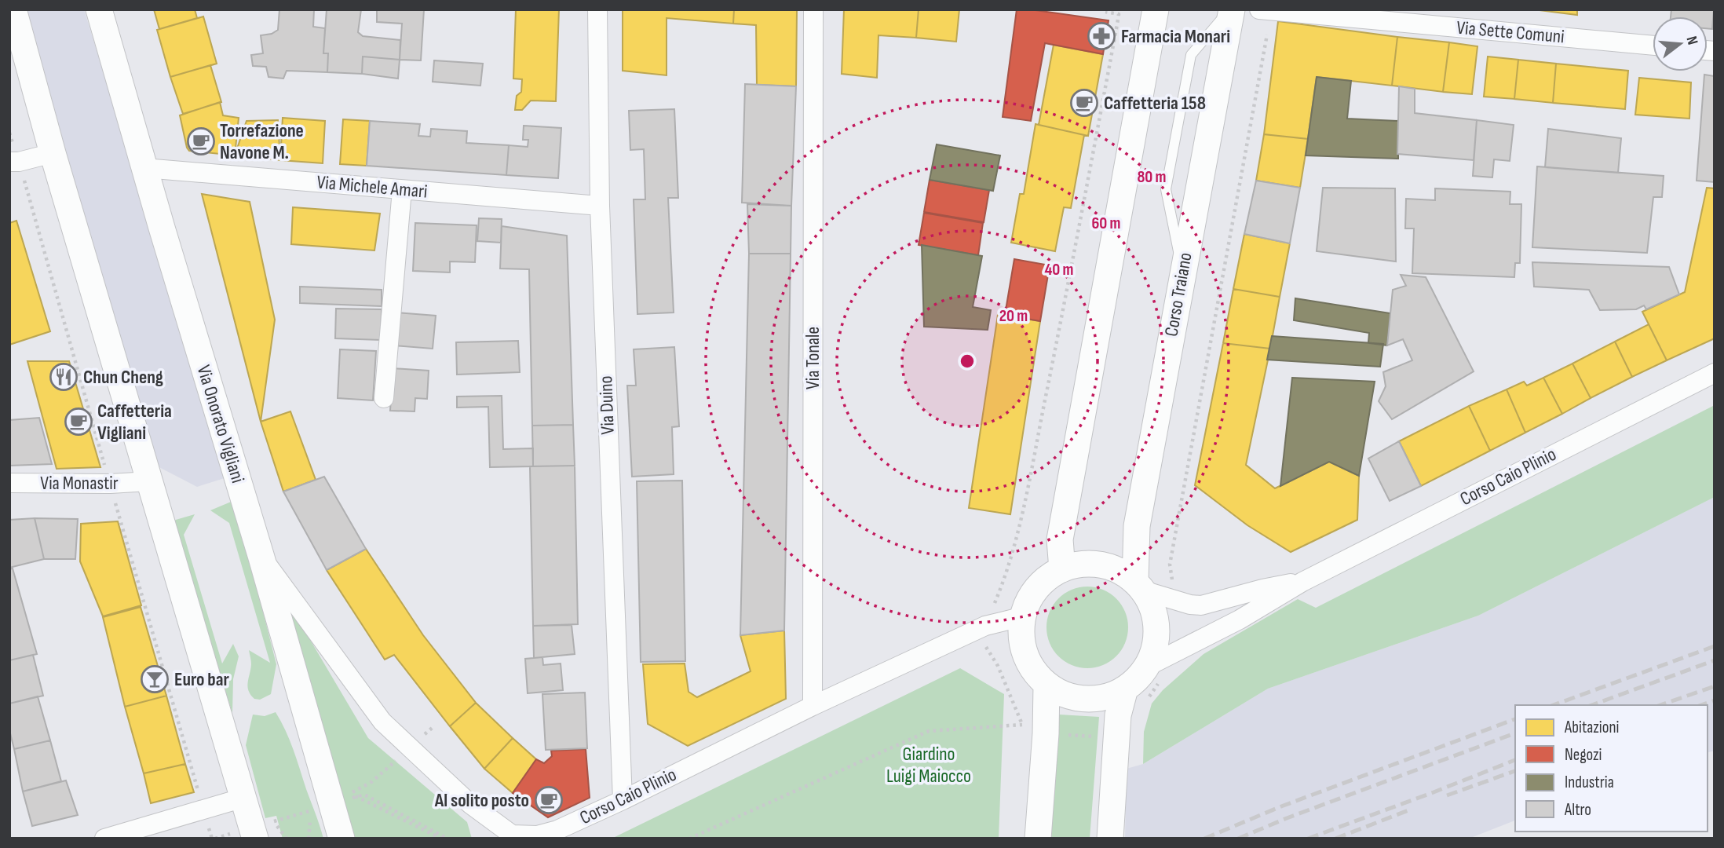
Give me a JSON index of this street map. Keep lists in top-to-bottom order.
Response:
{
  "streets": {
    "main road": ["Corso Traiano", "Via Onorato Vigliani"],
    "street": [
      "Via Sette Comuni",
      "Via Michele Amari",
      "Via Tonale",
      "Via Duino",
      "Corso Caio Plinio",
      "Via Monastir"
    ]
  },
  "crossings": [
    ["Via Michele Amari", "Via Duino"],
    ["Via Michele Amari", "Via Onorato Vigliani"],
    ["Corso Traiano", "Corso Caio Plinio"],
    ["Via Tonale", "Corso Caio Plinio"],
    ["Via Duino", "Corso Caio Plinio"],
    ["Via Onorato Vigliani", "Corso Caio Plinio"]
  ],
  "parks": ["Giardino Luigi Maiocco"],
  "places": {
    "pharmacy": ["Farmacia Monari"],
    "cafe": [
      "Caffetteria 158",
      "Torrefazione Navone M.",
      "Caffetteria Vigliani",
      "Al solito posto"
    ],
    "restaurant": ["Chun Cheng"],
    "bar": ["Euro bar"]
  },
  "legend": [
    "Abitazioni",
    "Negozi",
    "Industria",
    "Altro"
  ],
  "north": "right",
  "rings": [
    "80 m",
    "60 m",
    "40 m",
    "20 m"
  ]
}
